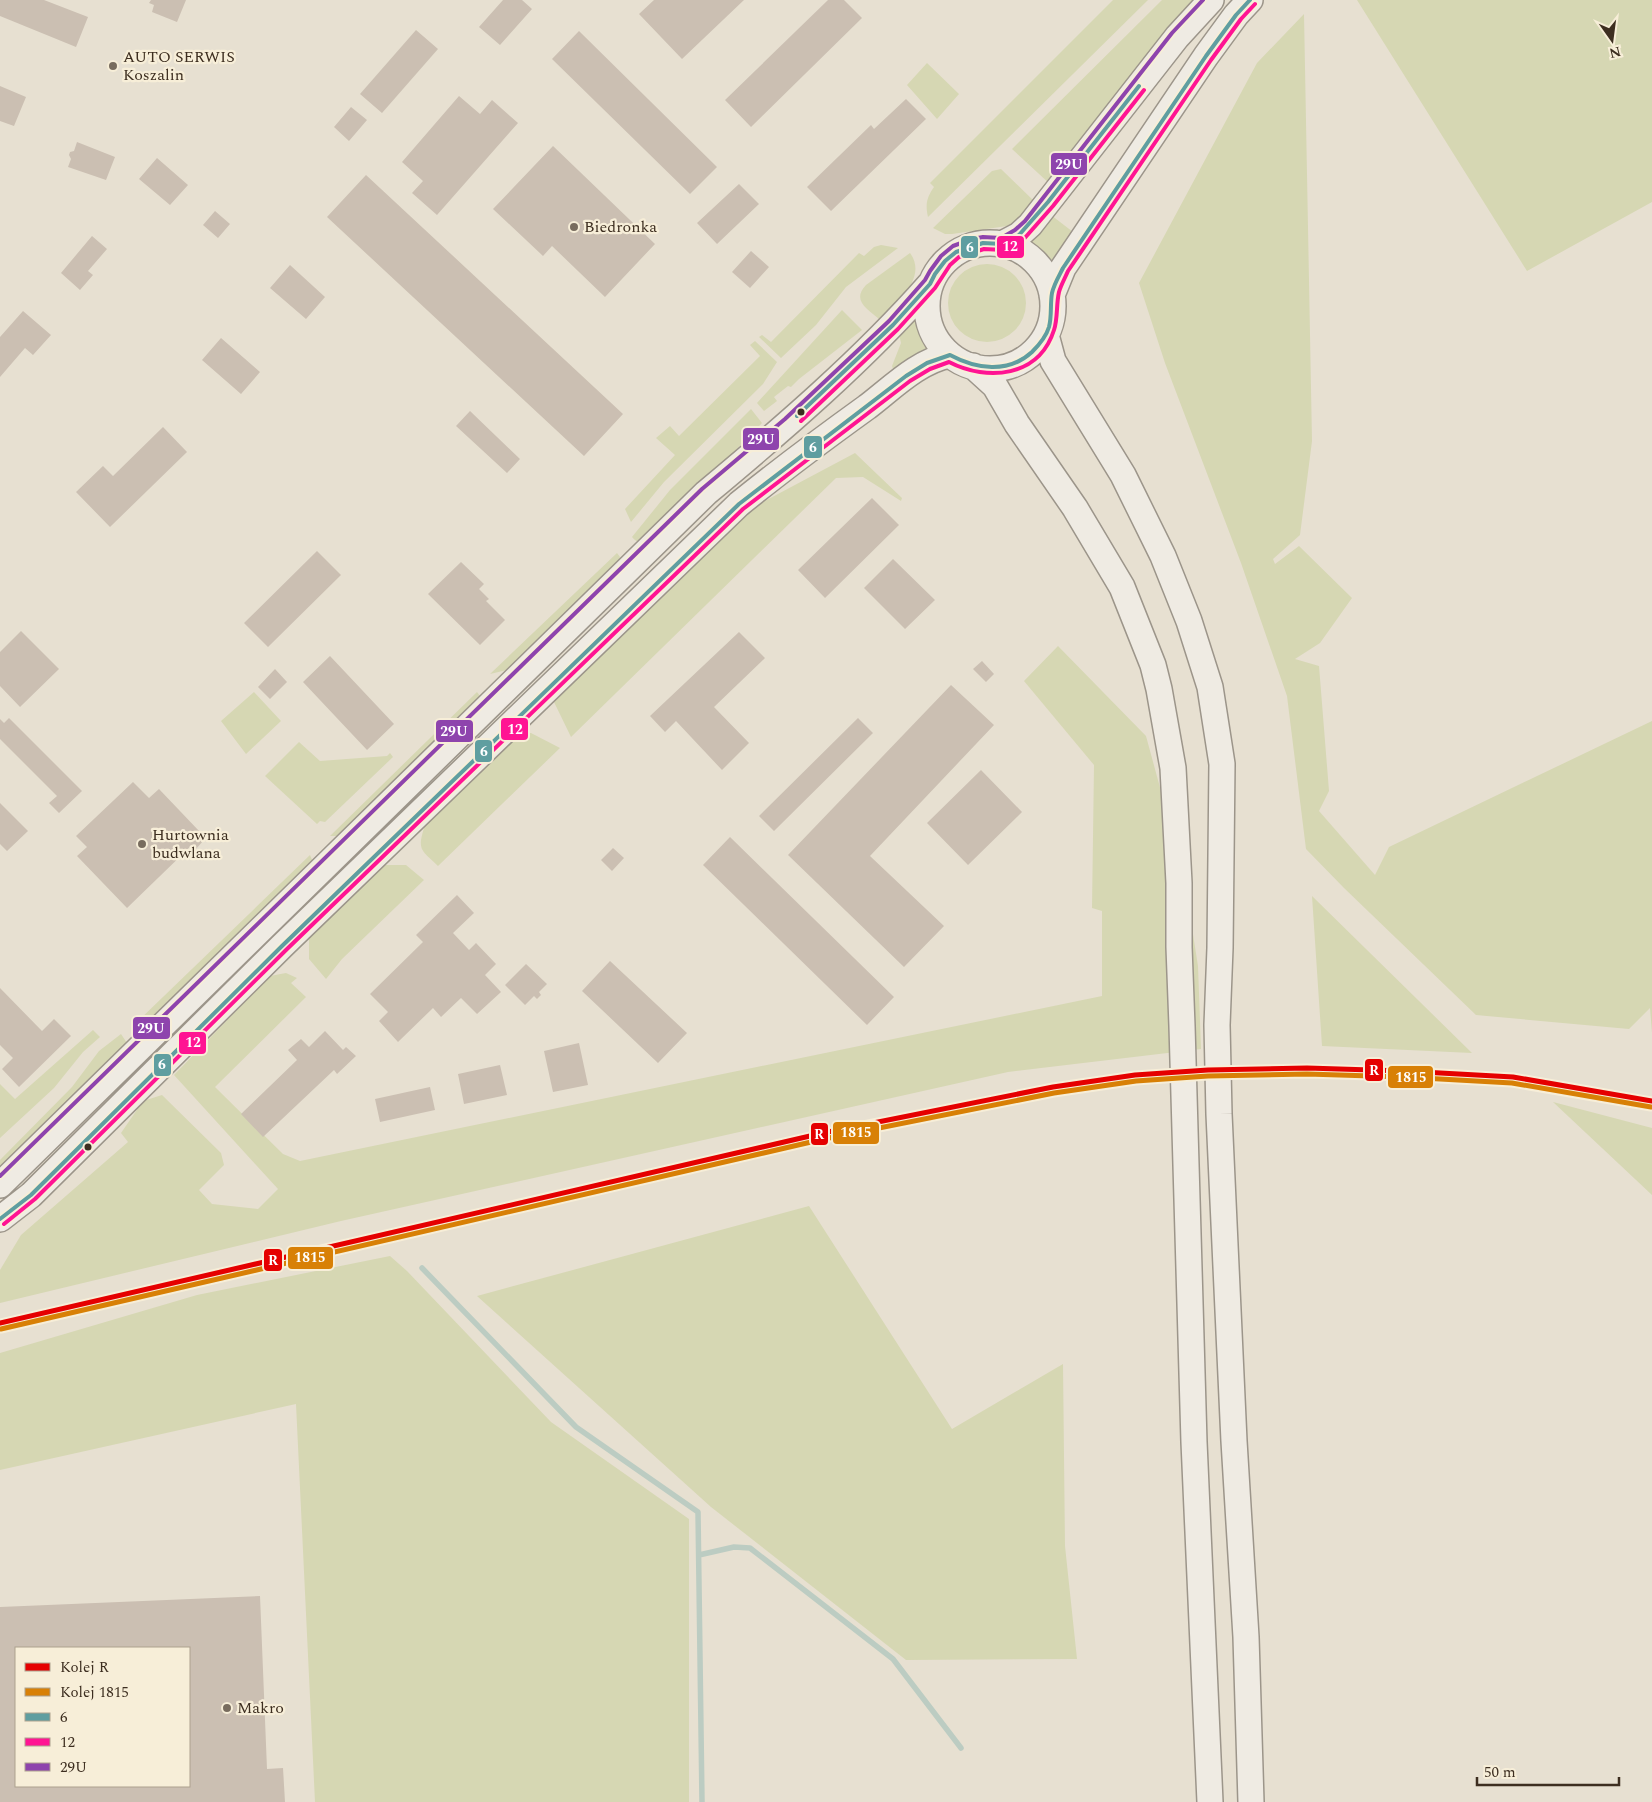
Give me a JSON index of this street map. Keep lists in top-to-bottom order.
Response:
{
  "places": [
    "AUTO SERWIS Koszalin",
    "Biedronka",
    "Hurtownia budwlana",
    "Makro"
  ],
  "lines": [
    "transit line 6",
    "transit line 29U",
    "transit line 12",
    "rail line R",
    "rail line 1815"
  ],
  "legend": [
    "Kolej R",
    "Kolej 1815",
    "6",
    "12",
    "29U"
  ],
  "scale_bar": "50 m",
  "north": "bottom"
}
